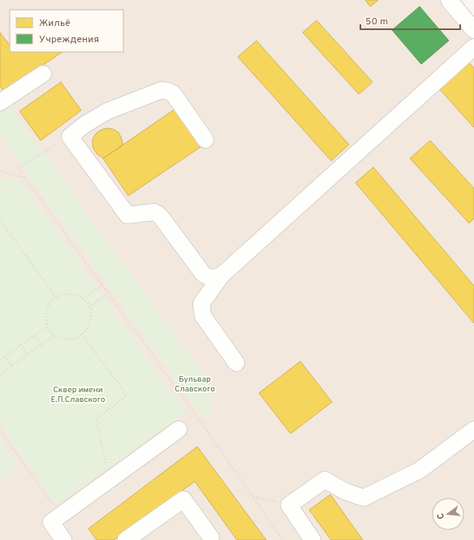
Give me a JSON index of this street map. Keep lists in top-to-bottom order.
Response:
{
  "parks": ["Бульвар Славского", "Сквер имени Е.П.Славского"],
  "legend": ["Жильё", "Учреждения"],
  "scale_bar": "50 m",
  "north": "left"
}
